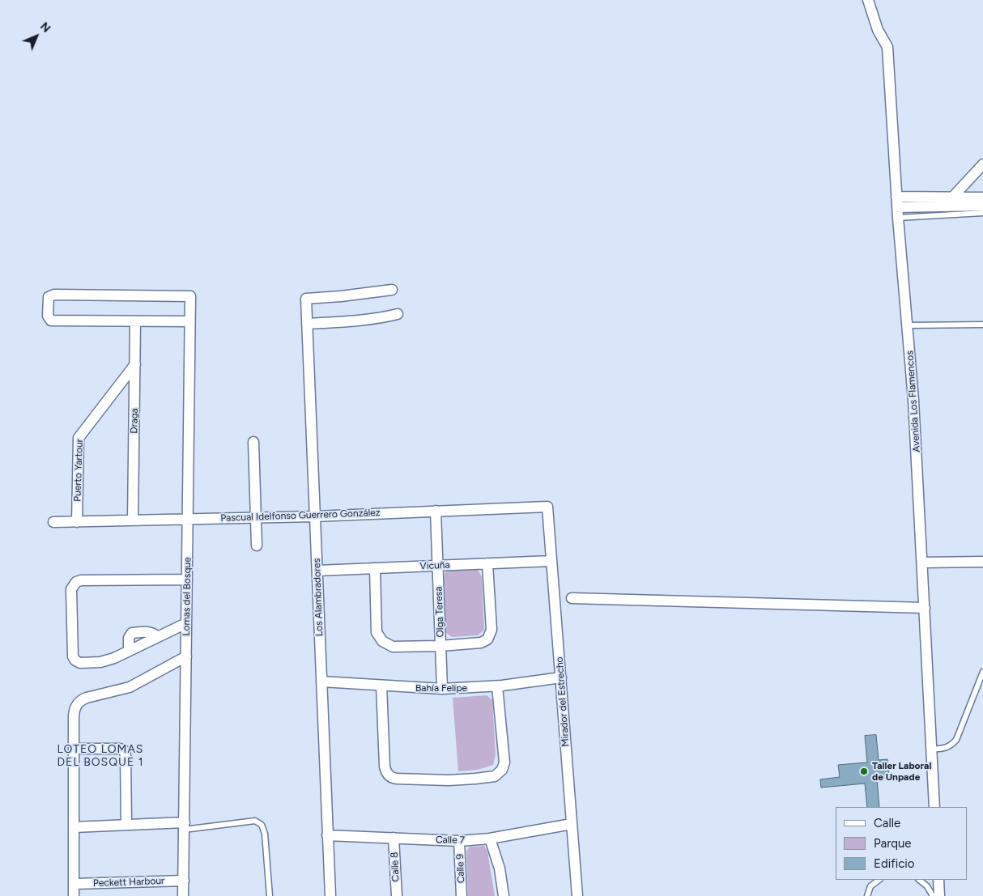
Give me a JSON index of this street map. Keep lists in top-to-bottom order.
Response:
{
  "streets": {
    "street": [
      "Avenida Los Flamencos",
      "Draga",
      "Puerto Yartour",
      "Pascual Idelfonso Guerrero González",
      "Vicuña",
      "Lomas del Bosque",
      "Los Alambradores",
      "Olga Teresa",
      "Bahía Felipe",
      "Mirador del Estrecho",
      "Calle 7",
      "Calle 8",
      "Calle 9",
      "Peckett Harbour"
    ]
  },
  "crossings": [
    ["Draga", "Puerto Yartour"],
    ["Draga", "Pascual Idelfonso Guerrero González"],
    ["Draga", "Lomas del Bosque"],
    ["Puerto Yartour", "Pascual Idelfonso Guerrero González"],
    ["Pascual Idelfonso Guerrero González", "Lomas del Bosque"],
    ["Pascual Idelfonso Guerrero González", "Los Alambradores"],
    ["Pascual Idelfonso Guerrero González", "Olga Teresa"],
    ["Pascual Idelfonso Guerrero González", "Mirador del Estrecho"],
    ["Vicuña", "Los Alambradores"],
    ["Vicuña", "Olga Teresa"],
    ["Vicuña", "Mirador del Estrecho"],
    ["Lomas del Bosque", "Peckett Harbour"],
    ["Los Alambradores", "Bahía Felipe"],
    ["Los Alambradores", "Calle 7"],
    ["Olga Teresa", "Bahía Felipe"],
    ["Bahía Felipe", "Mirador del Estrecho"],
    ["Mirador del Estrecho", "Calle 7"],
    ["Calle 7", "Calle 8"],
    ["Calle 7", "Calle 9"]
  ],
  "districts": ["LOTEO LOMAS DEL BOSQUE 1"],
  "places": ["Taller Laboral de Unpade"],
  "legend": ["Calle", "Parque", "Edificio"],
  "north": "top right"
}
